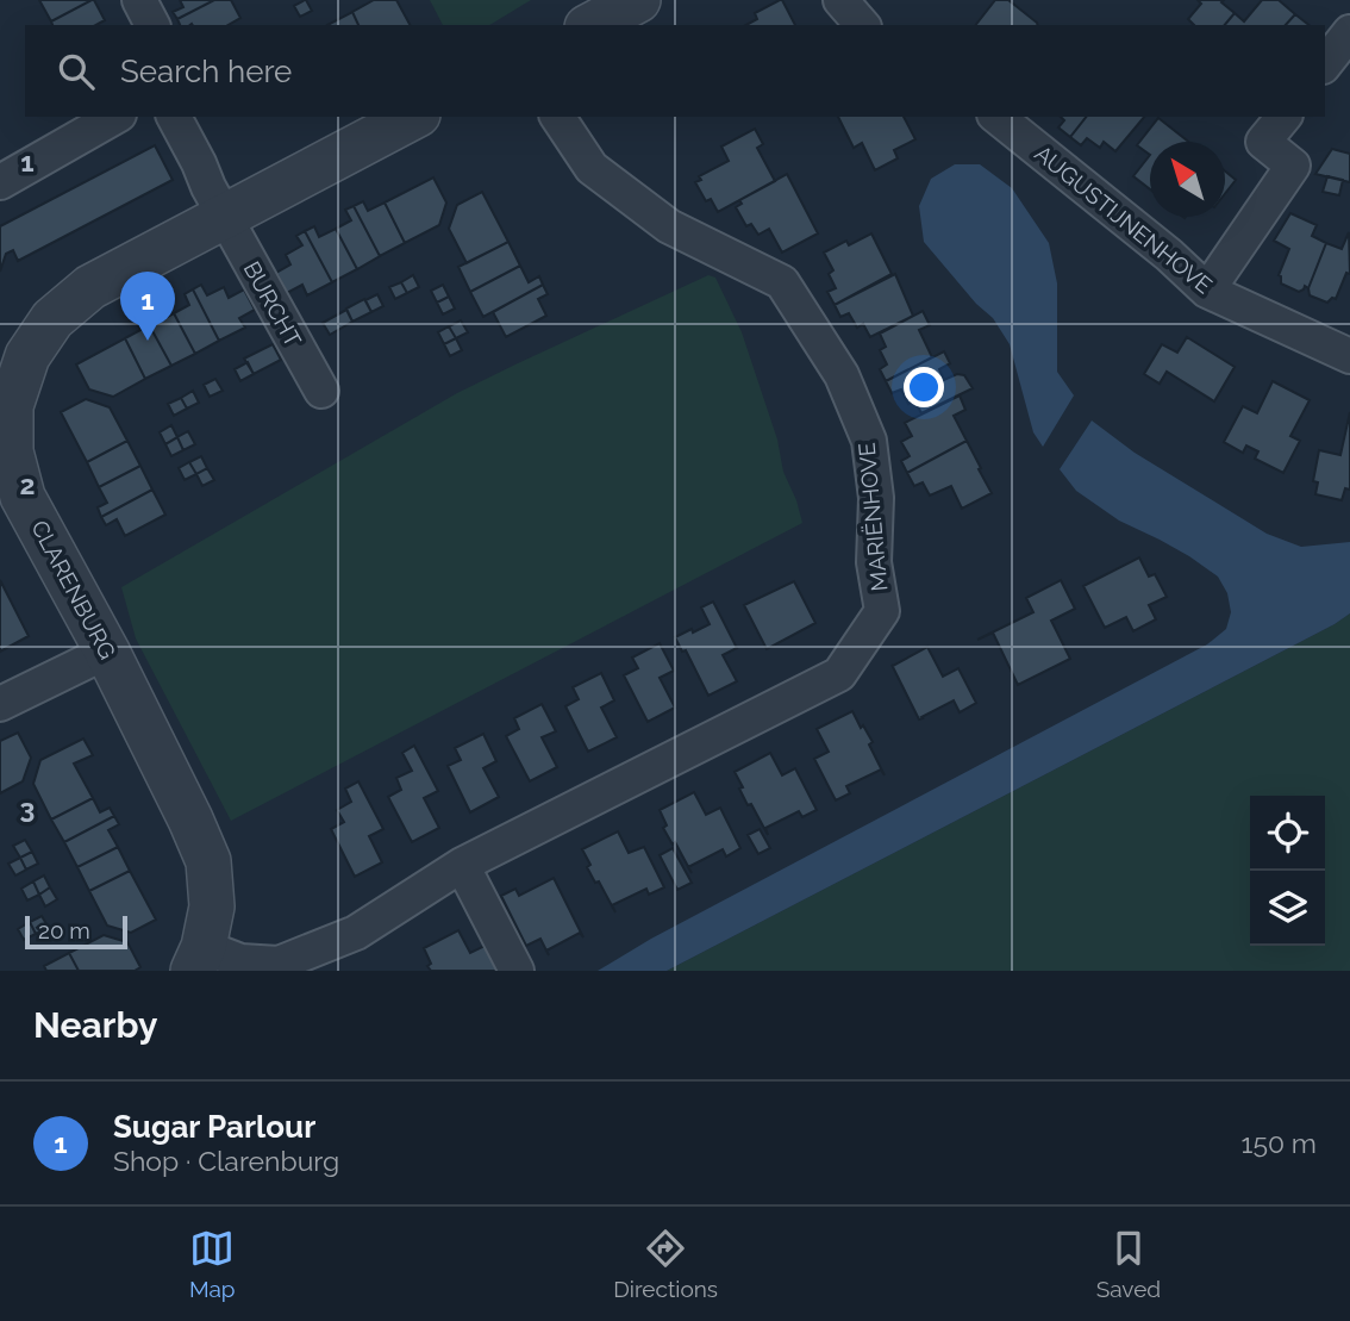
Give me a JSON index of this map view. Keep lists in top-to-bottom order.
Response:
{
  "streets": {
    "street": [
      "AUGUSTIJNENHOVE",
      "BURCHT",
      "MARIËNHOVE",
      "CLARENBURG"
    ]
  },
  "crossings": [
    ["BURCHT", "CLARENBURG"],
    ["MARIËNHOVE", "CLARENBURG"]
  ],
  "scale_bar": "20 m",
  "north": "top left",
  "page": {
    "search": "Search here",
    "pins": "1",
    "scale": "20 m",
    "heading": "Nearby",
    "list": [
      {
        "mark": "1",
        "name": "Sugar Parlour",
        "note": "Shop · Clarenburg",
        "value": "150 m"
      }
    ],
    "nav": ["Map", "Directions", "Saved"]
  },
  "grid": {
    "rows": ["1", "2", "3"]
  }
}
